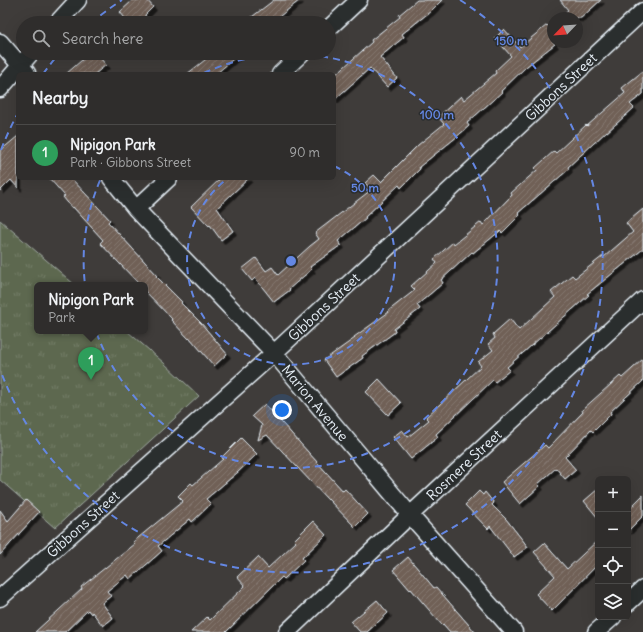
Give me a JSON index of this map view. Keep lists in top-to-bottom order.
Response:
{
  "streets": {
    "street": ["Gibbons Street", "Marion Avenue", "Rosmere Street"]
  },
  "crossings": [
    ["Gibbons Street", "Marion Avenue"],
    ["Marion Avenue", "Rosmere Street"]
  ],
  "north": "bottom left",
  "page": {
    "search": "Search here",
    "heading": "Nearby",
    "list": [
      {
        "mark": "1",
        "name": "Nipigon Park",
        "note": "Park · Gibbons Street",
        "value": "90 m"
      }
    ],
    "popup": ["Nipigon Park", "Park"],
    "pins": "1",
    "map_buttons": ["+", "−"]
  },
  "rings": ["150 m", "100 m", "50 m"]
}
